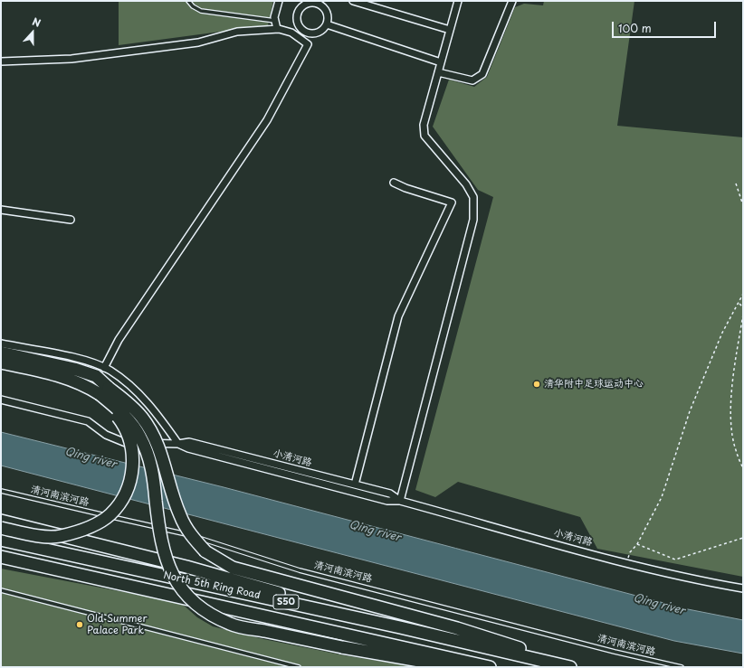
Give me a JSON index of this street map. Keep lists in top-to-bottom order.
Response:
{
  "streets": {
    "highway": ["North 5th Ring Road", "S50"],
    "street": ["小清河路"],
    "lane": ["清河南滨河路"]
  },
  "water": ["Qing river"],
  "places": ["清华附中足球运动中心", "Old Summer Palace Park"],
  "scale_bar": "100 m",
  "north": "top"
}
